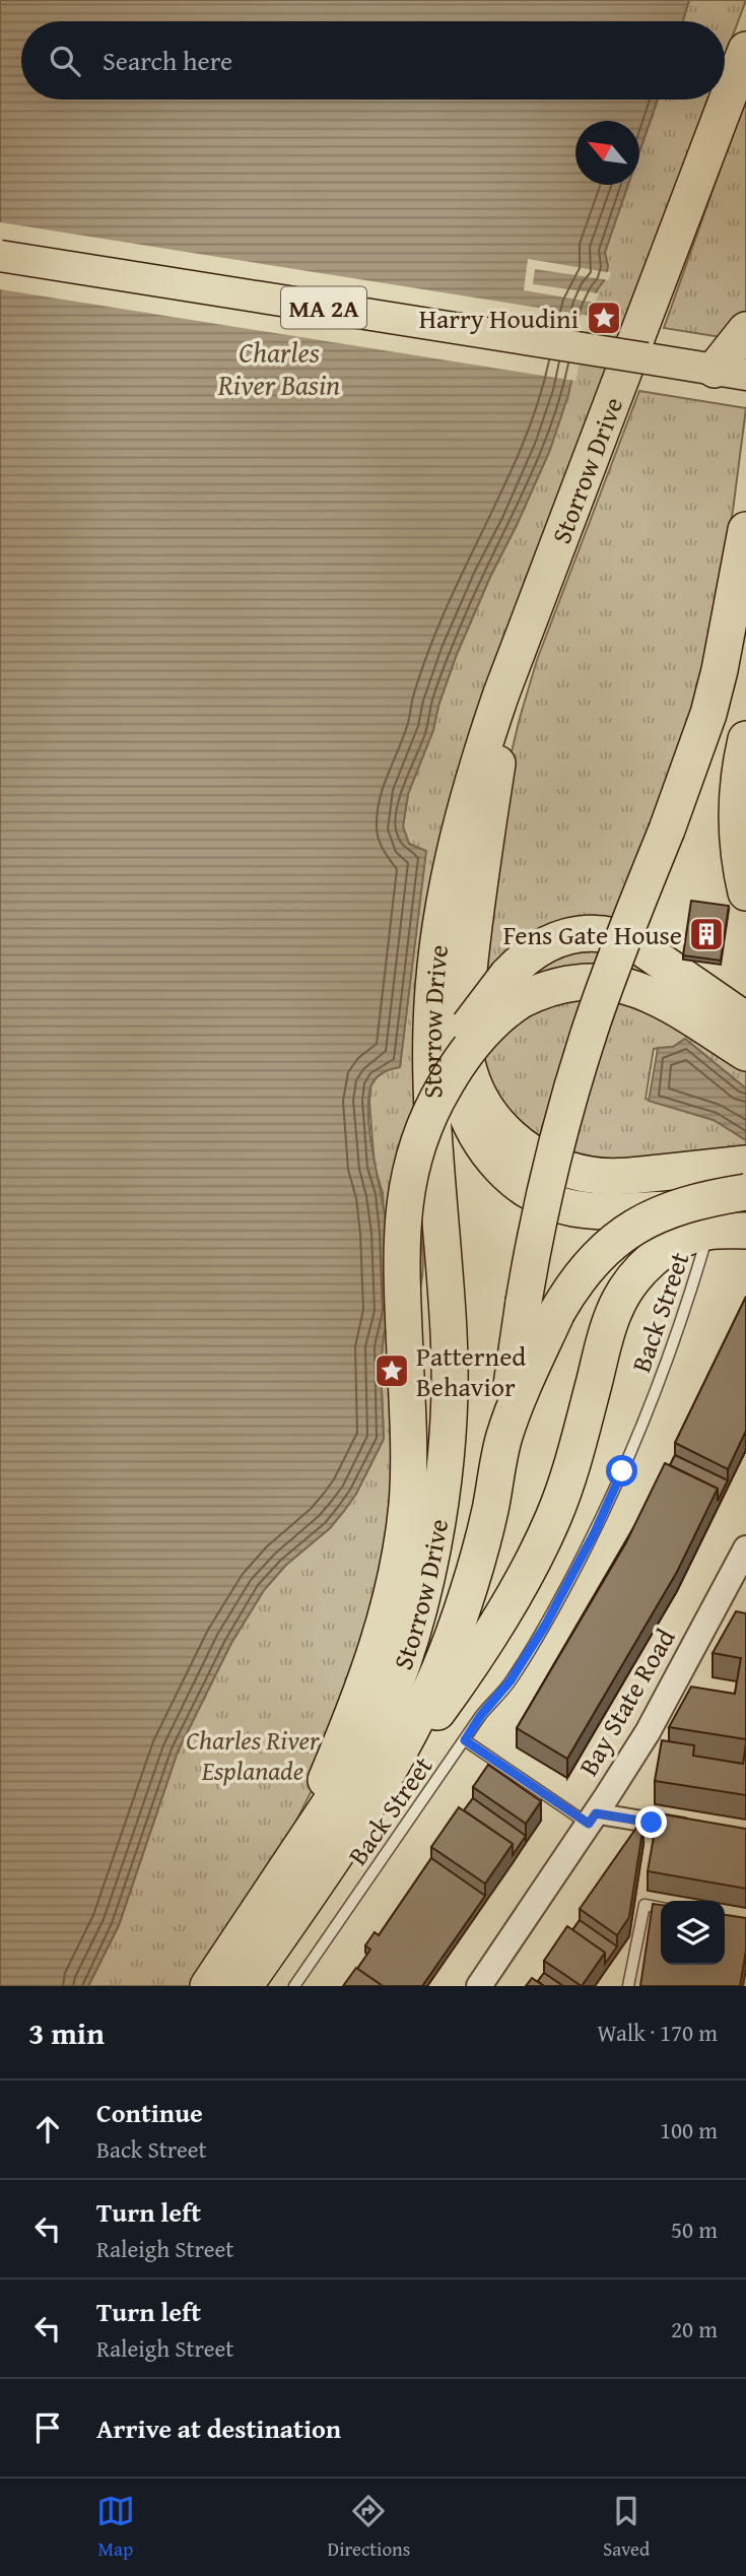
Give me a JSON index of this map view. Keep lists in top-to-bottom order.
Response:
{
  "streets": {
    "highway": ["Storrow Drive"],
    "main road": ["MA 2A"],
    "street": ["Bay State Road"],
    "lane": ["Back Street"]
  },
  "water": ["Charles River Basin"],
  "parks": ["Charles River Esplanade"],
  "places": {
    "place": ["Harry Houdini", "Patterned Behavior"],
    "building": ["Fens Gate House"]
  },
  "north": "top left",
  "page": {
    "search": "Search here",
    "heading": ["3 min", "Walk · 170 m"],
    "list": [
      ["Continue", "Back Street", "100 m"],
      ["Turn left", "Raleigh Street", "50 m"],
      ["Turn left", "Raleigh Street", "20 m"],
      "Arrive at destination"
    ],
    "nav": ["Map", "Directions", "Saved"]
  }
}
